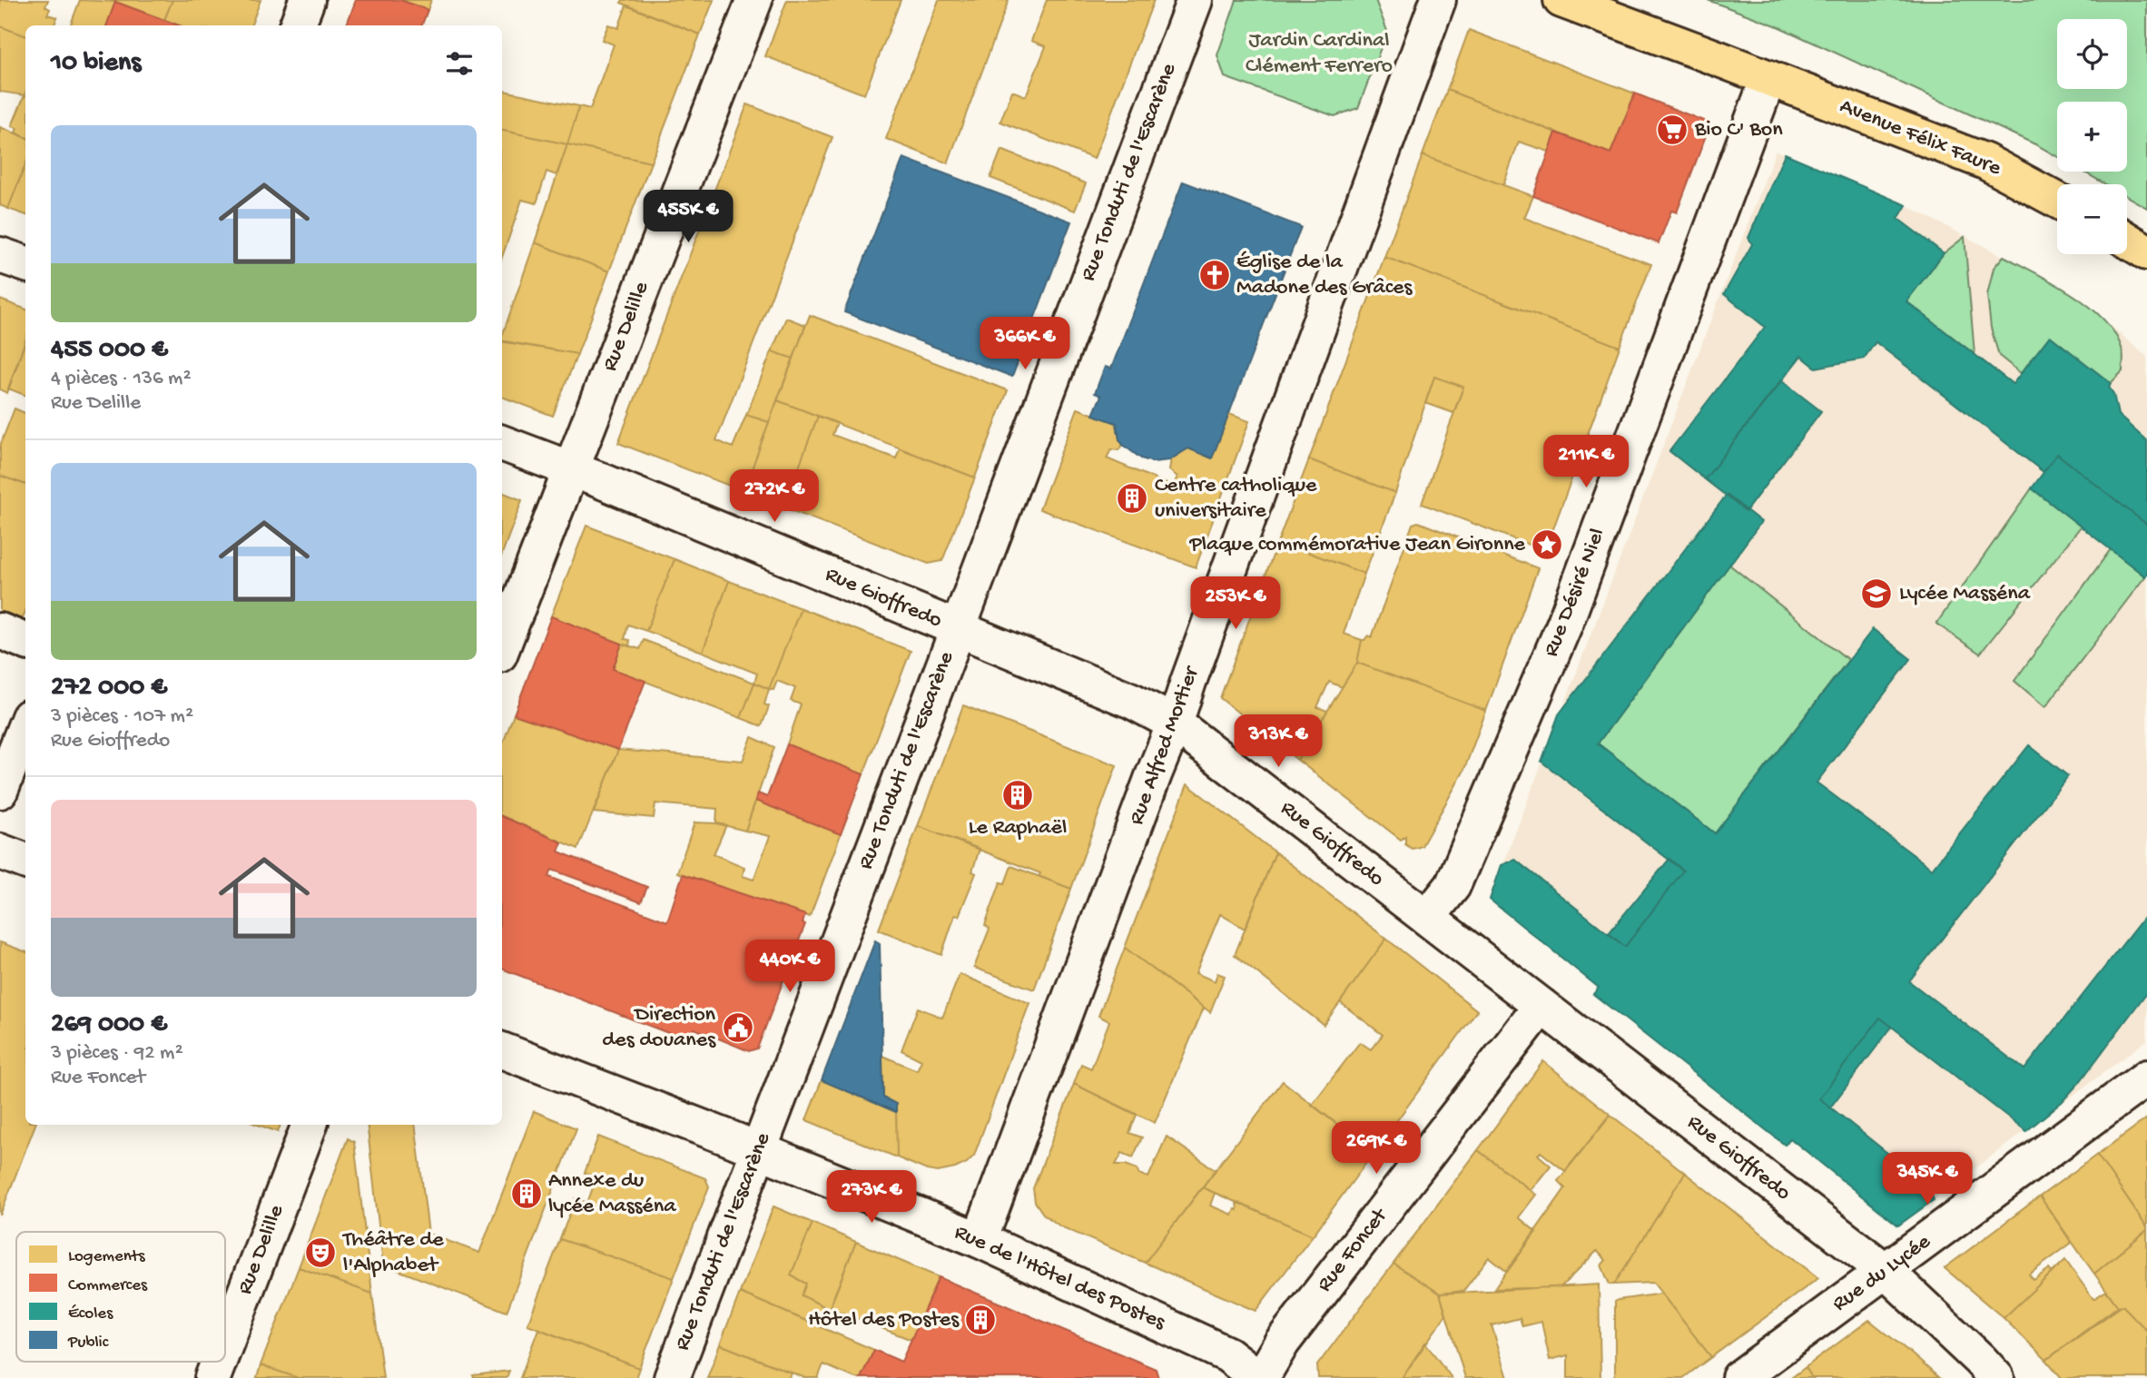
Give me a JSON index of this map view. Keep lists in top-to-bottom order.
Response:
{
  "streets": {
    "main road": ["Avenue Félix Faure"],
    "street": [
      "Rue Tonduti de l'Escarène",
      "Rue Delille",
      "Rue Désiré Niel",
      "Rue Gioffredo",
      "Rue Alfred Mortier",
      "Rue Foncet",
      "Rue du Lycée",
      "Rue de l'Hôtel des Postes"
    ]
  },
  "crossings": [
    ["Avenue Félix Faure", "Rue Désiré Niel"],
    ["Rue Tonduti de l'Escarène", "Rue Gioffredo"],
    ["Rue Tonduti de l'Escarène", "Rue de l'Hôtel des Postes"],
    ["Rue Delille", "Rue Gioffredo"],
    ["Rue Désiré Niel", "Rue Gioffredo"],
    ["Rue Gioffredo", "Rue Alfred Mortier"],
    ["Rue Gioffredo", "Rue Foncet"],
    ["Rue Gioffredo", "Rue du Lycée"],
    ["Rue Alfred Mortier", "Rue de l'Hôtel des Postes"],
    ["Rue Foncet", "Rue de l'Hôtel des Postes"]
  ],
  "parks": ["Jardin Cardinal Clément Ferrero"],
  "places": {
    "supermarket": ["Bio C' Bon"],
    "church": ["Église de la Madone des Grâces"],
    "building": [
      "Centre catholique universitaire",
      "Le Raphaël",
      "Annexe du lycée Masséna",
      "Hôtel des Postes"
    ],
    "place": ["Plaque commémorative Jean Gironne"],
    "school or university": ["Lycée Masséna"],
    "public building": ["Direction des douanes"],
    "theatre": ["Théâtre de l'Alphabet"]
  },
  "legend": [
    "Logements",
    "Commerces",
    "Écoles",
    "Public"
  ],
  "page": {
    "map_buttons": ["+", "−"],
    "heading": "10 biens",
    "list": [
      {
        "name": "455 000 €",
        "note": "4 pièces · 136 m² · Rue Delille"
      },
      {
        "name": "272 000 €",
        "note": "3 pièces · 107 m² · Rue Gioffredo"
      },
      {
        "name": "269 000 €",
        "note": "3 pièces · 92 m² · Rue Foncet"
      }
    ],
    "price": [
      "455K €",
      "366K €",
      "211K €",
      "272K €",
      "253K €",
      "313K €",
      "440K €",
      "269K €",
      "345K €",
      "273K €"
    ]
  }
}
